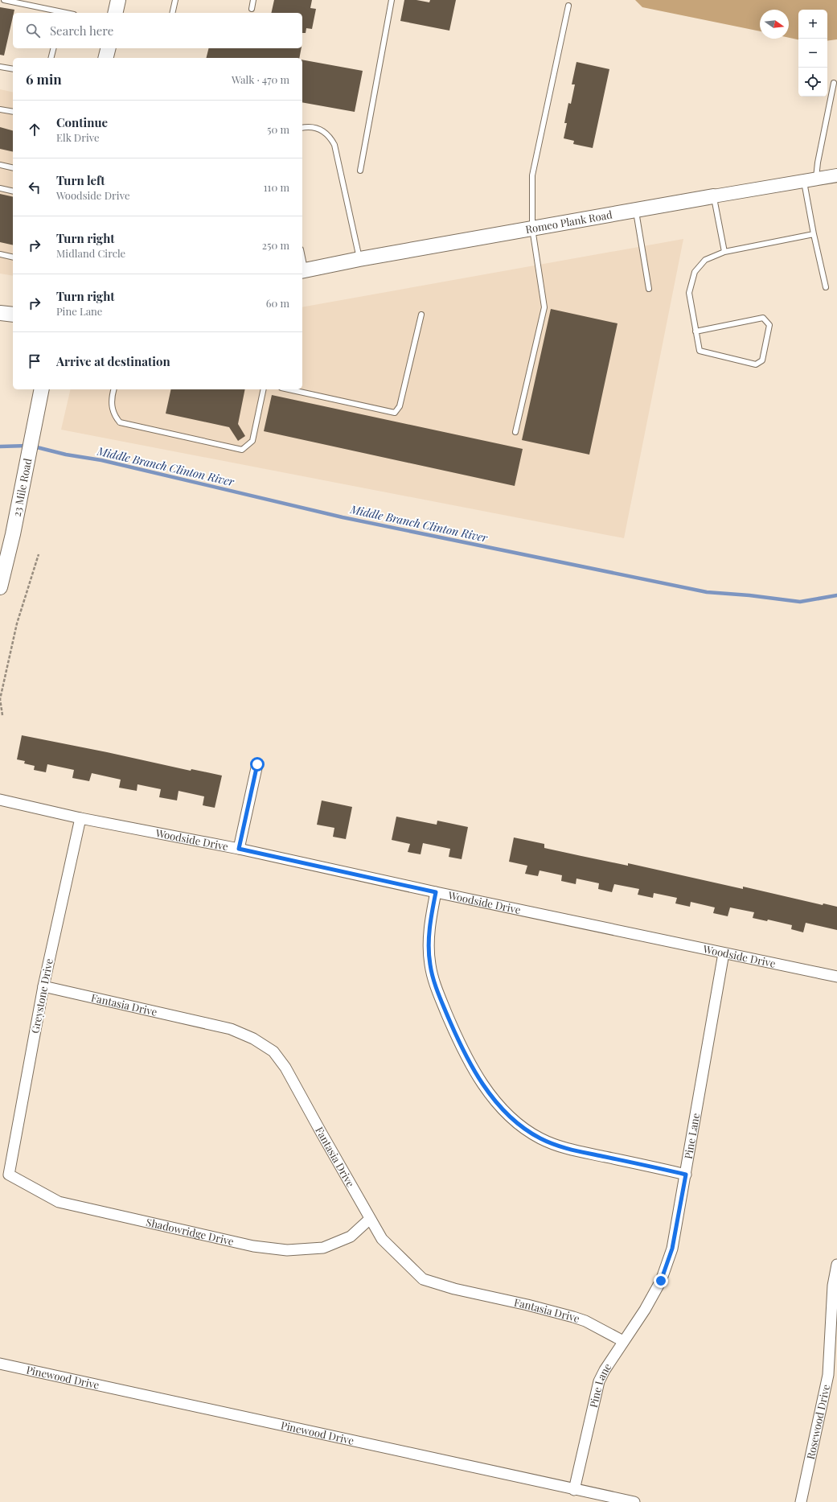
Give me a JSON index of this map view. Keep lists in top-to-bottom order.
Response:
{
  "streets": {
    "main road": ["Romeo Plank Road", "23 Mile Road"],
    "street": [
      "Woodside Drive",
      "Greystone Drive",
      "Fantasia Drive",
      "Pine Lane",
      "Shadowridge Drive",
      "Pinewood Drive",
      "Rosewood Drive"
    ]
  },
  "crossings": [
    ["Woodside Drive", "Greystone Drive"],
    ["Woodside Drive", "Pine Lane"],
    ["Greystone Drive", "Fantasia Drive"],
    ["Greystone Drive", "Shadowridge Drive"],
    ["Fantasia Drive", "Pine Lane"],
    ["Fantasia Drive", "Shadowridge Drive"],
    ["Pine Lane", "Pinewood Drive"]
  ],
  "water": ["Middle Branch Clinton River"],
  "north": "right",
  "page": {
    "map_buttons": ["+", "−"],
    "search": "Search here",
    "heading": ["6 min", "Walk · 470 m"],
    "list": [
      ["Continue", "Elk Drive", "50 m"],
      ["Turn left", "Woodside Drive", "110 m"],
      ["Turn right", "Midland Circle", "250 m"],
      ["Turn right", "Pine Lane", "60 m"],
      "Arrive at destination"
    ]
  }
}
